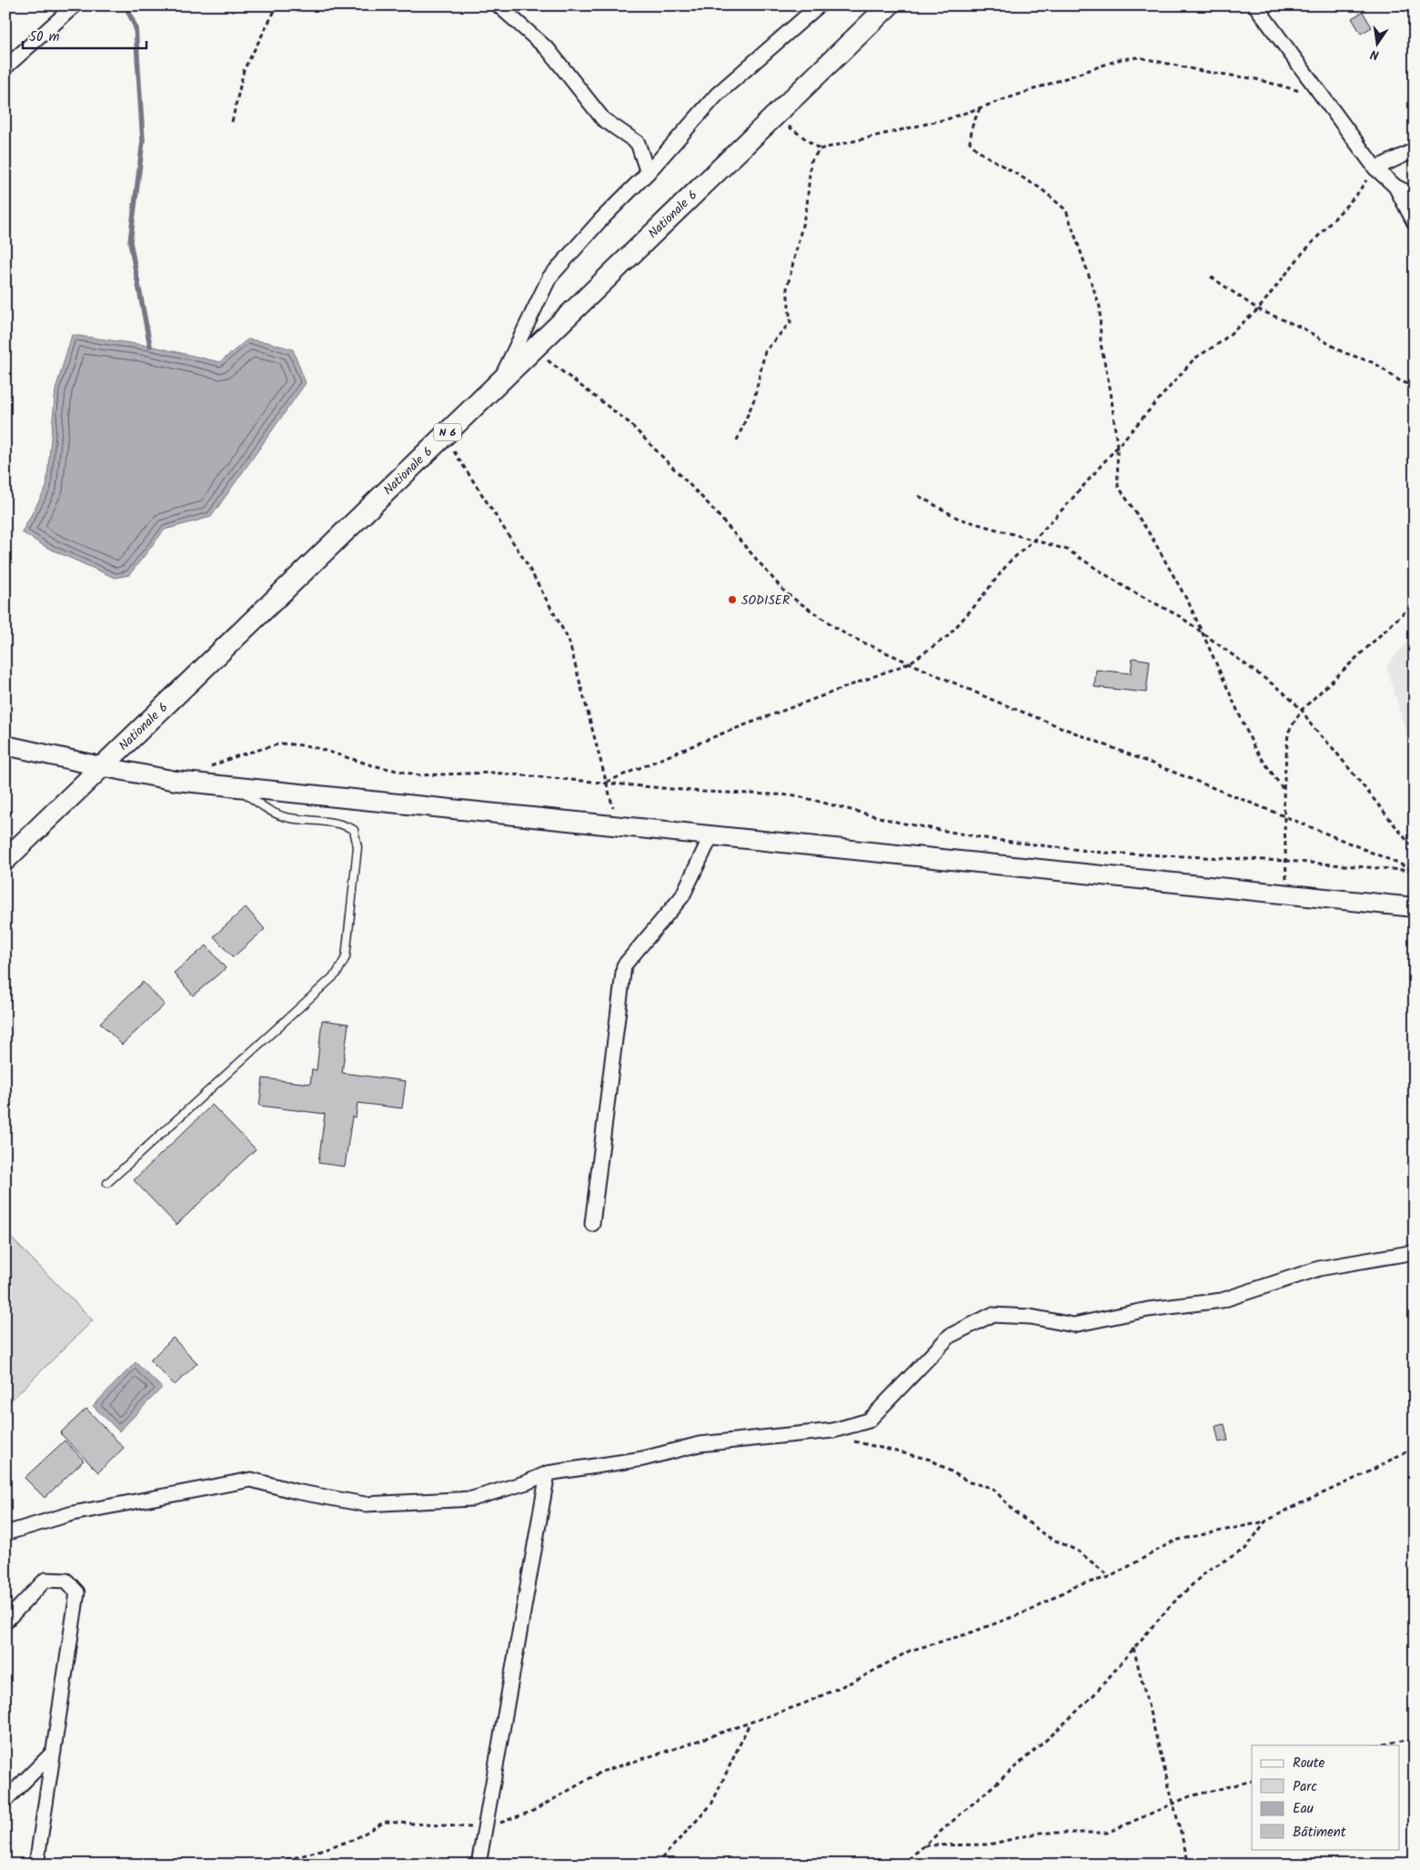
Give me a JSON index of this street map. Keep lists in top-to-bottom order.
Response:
{
  "streets": {
    "main road": ["Nationale 6", "N 6"]
  },
  "places": ["SODISER"],
  "legend": [
    "Route",
    "Parc",
    "Eau",
    "Bâtiment"
  ],
  "scale_bar": "50 m",
  "north": "bottom"
}
